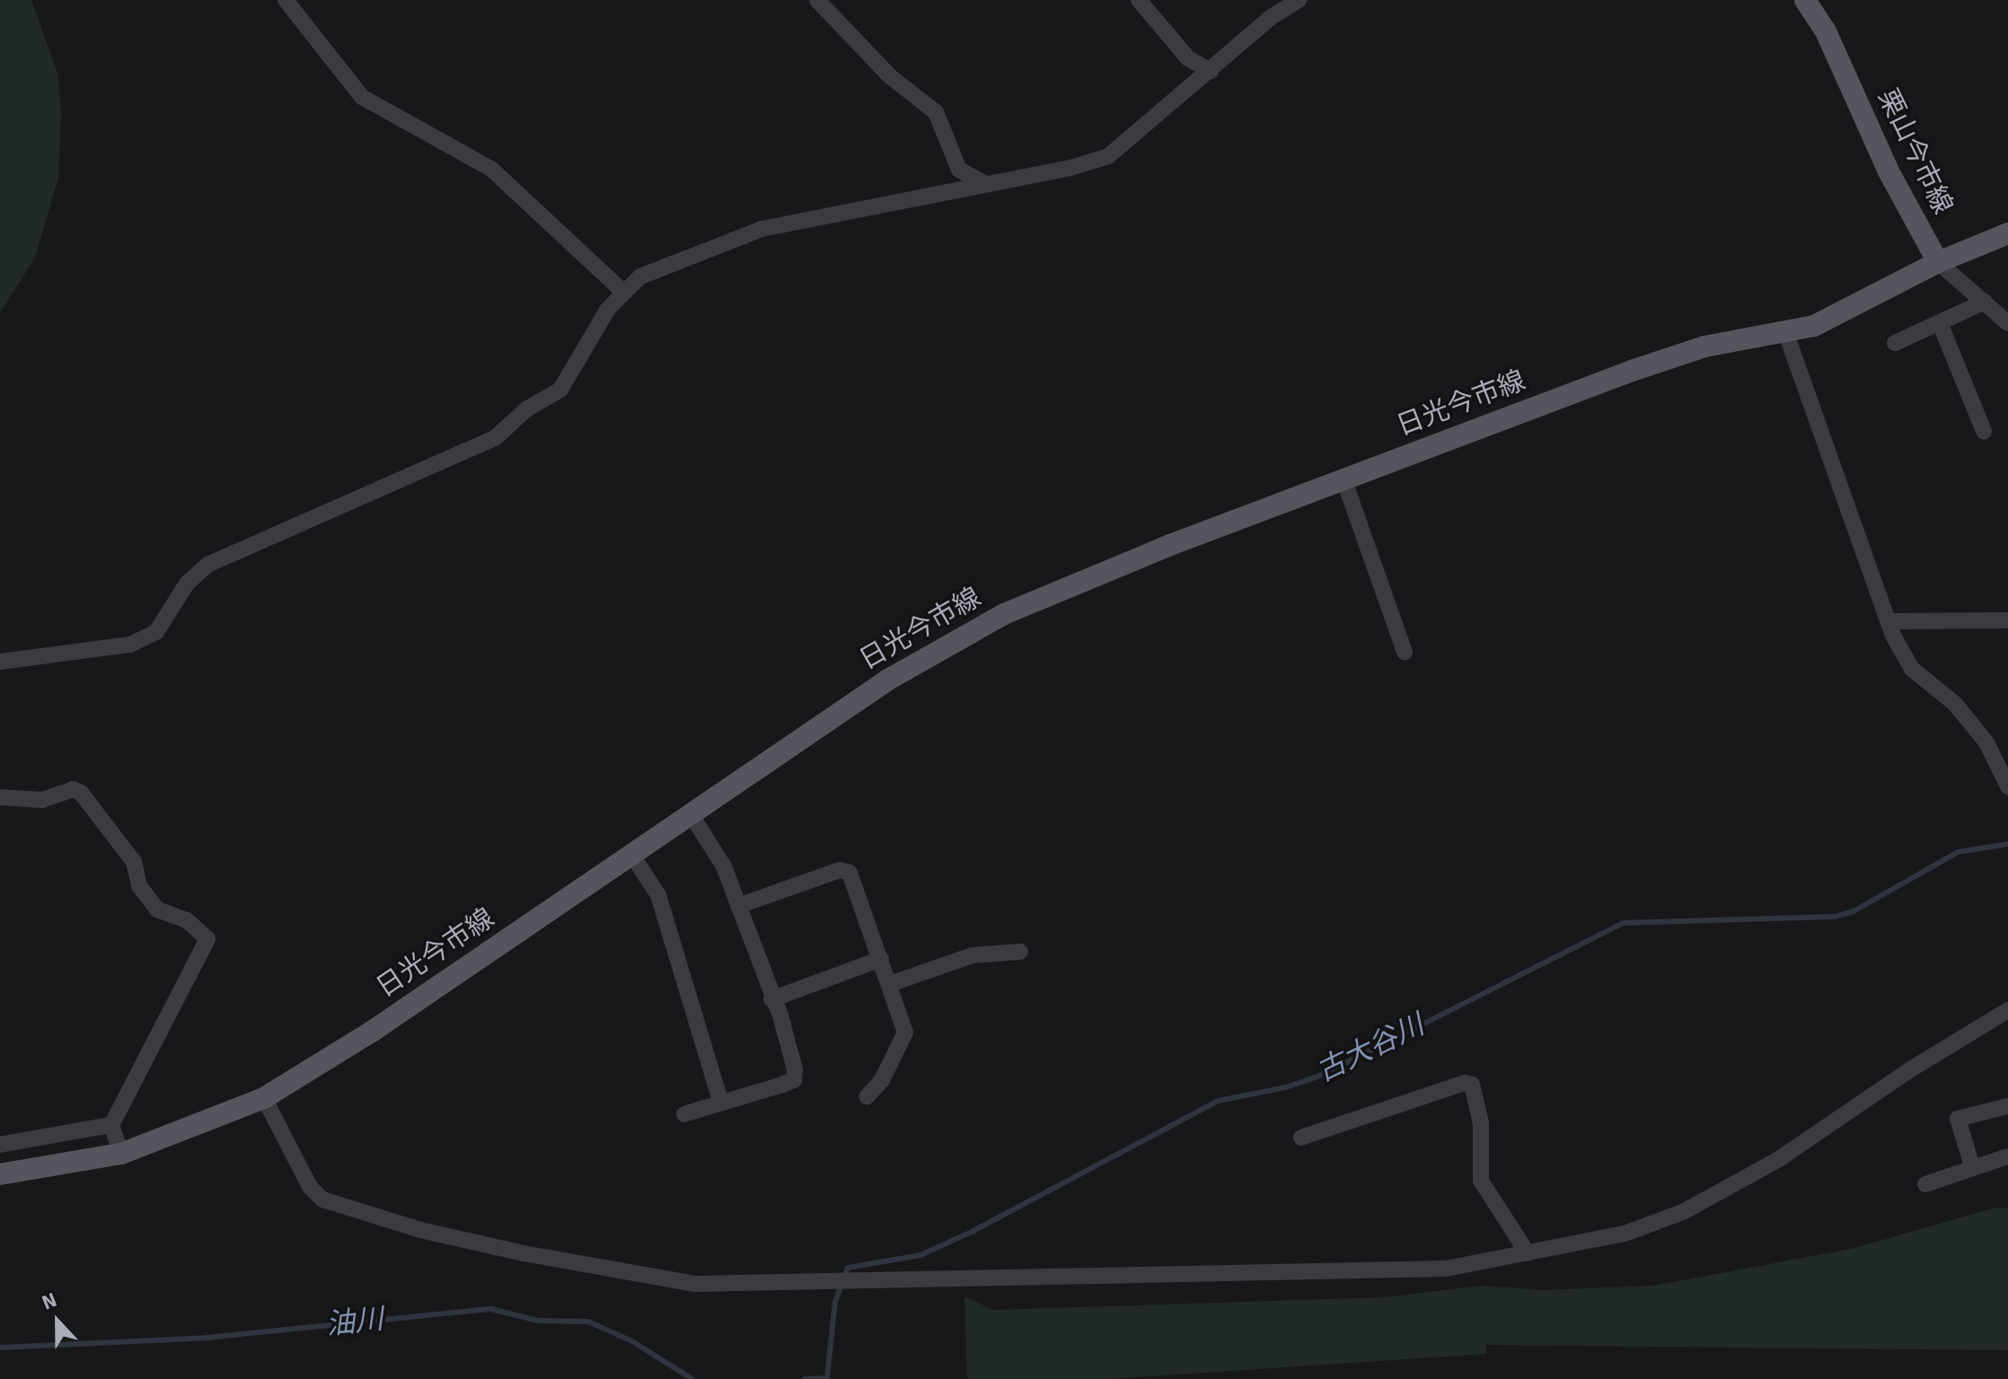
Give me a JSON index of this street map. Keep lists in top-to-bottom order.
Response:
{
  "streets": {
    "main road": ["栗山今市線", "日光今市線"]
  },
  "crossings": [
    ["栗山今市線", "日光今市線"]
  ],
  "water": ["古大谷川", "油川"],
  "north": "top"
}
